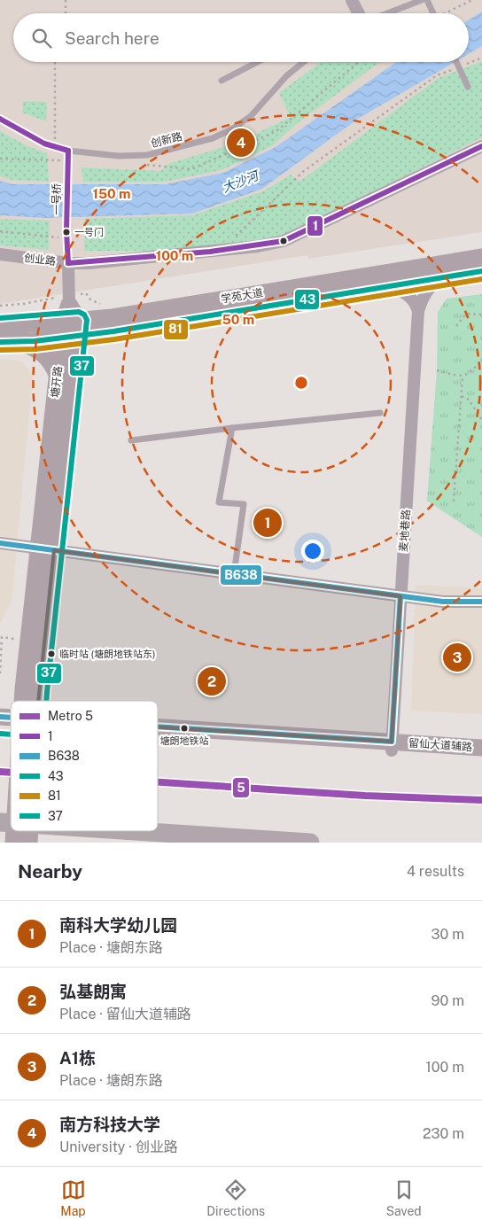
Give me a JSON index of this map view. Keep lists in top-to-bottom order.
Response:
{
  "streets": {
    "main road": ["学苑大道", "塘开路", "留仙大道辅路"],
    "street": ["创业路", "麦地巷路"],
    "lane": ["创新路", "一号桥"]
  },
  "crossings": [
    ["创新路", "一号桥"],
    ["一号桥", "创业路"],
    ["学苑大道", "塘开路"],
    ["学苑大道", "麦地巷路"],
    ["麦地巷路", "留仙大道辅路"]
  ],
  "water": ["大沙河"],
  "places": ["一号门", "临时站 (塘朗地铁站东)", "塘朗地铁站"],
  "lines": [
    "transit line 1",
    "transit line 43",
    "transit line 81",
    "transit line 37",
    "transit line B638",
    "metro line 5"
  ],
  "legend": [
    "Metro 5",
    "1",
    "B638",
    "43",
    "81",
    "37"
  ],
  "page": {
    "search": "Search here",
    "pins": [
      "4",
      "1",
      "3",
      "2"
    ],
    "heading": ["Nearby", "4 results"],
    "list": [
      {
        "mark": "1",
        "name": "南科大学幼儿园",
        "note": "Place · 塘朗东路",
        "value": "30 m"
      },
      {
        "mark": "2",
        "name": "弘基朗寓",
        "note": "Place · 留仙大道辅路",
        "value": "90 m"
      },
      {
        "mark": "3",
        "name": "A1栋",
        "note": "Place · 塘朗东路",
        "value": "100 m"
      },
      {
        "mark": "4",
        "name": "南方科技大学",
        "note": "University · 创业路",
        "value": "230 m"
      }
    ],
    "nav": ["Map", "Directions", "Saved"]
  },
  "rings": ["150 m", "100 m", "50 m"]
}
